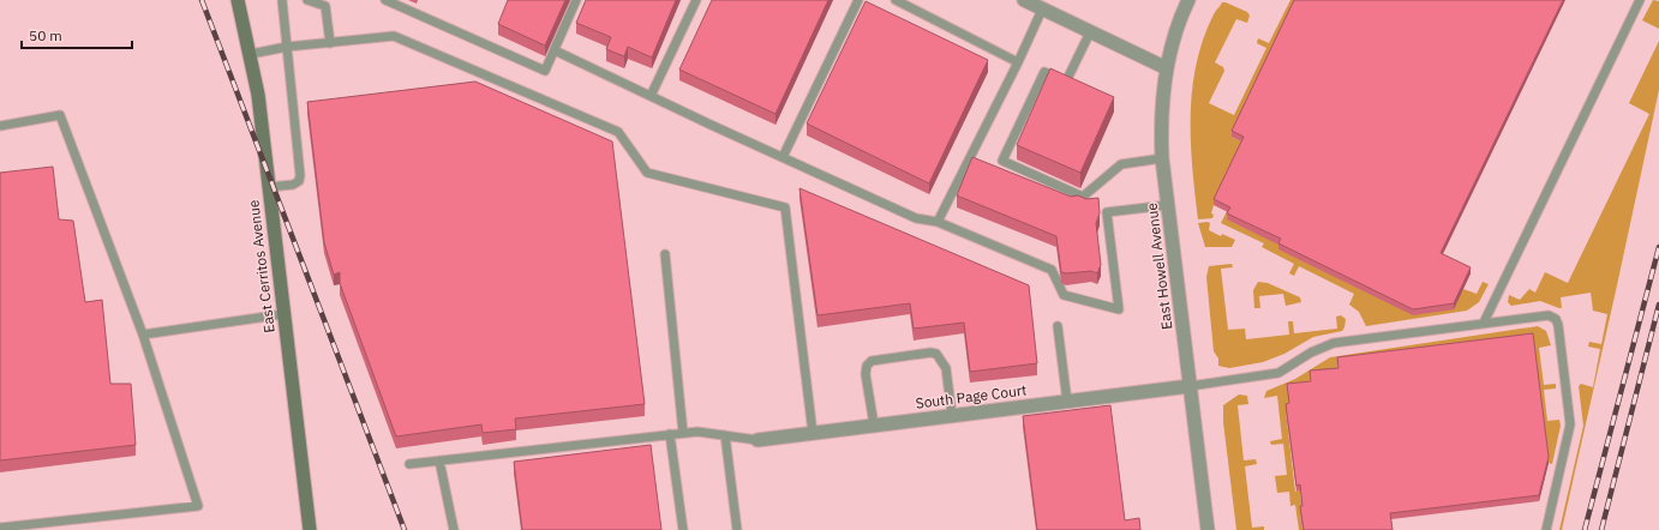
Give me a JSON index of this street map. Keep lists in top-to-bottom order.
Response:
{
  "streets": {
    "main road": ["East Cerritos Avenue"],
    "street": ["East Howell Avenue", "South Page Court"]
  },
  "crossings": [
    ["East Howell Avenue", "South Page Court"]
  ],
  "scale_bar": "50 m"
}
